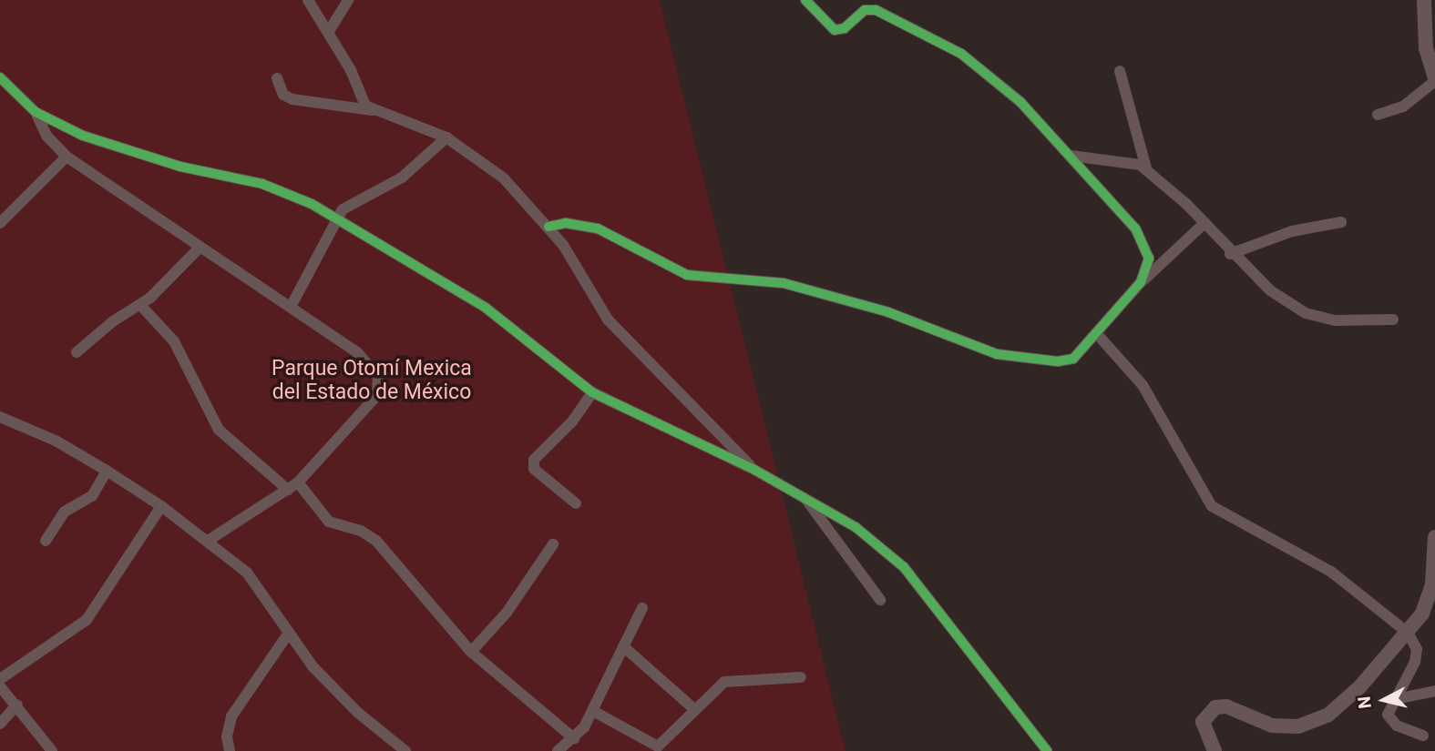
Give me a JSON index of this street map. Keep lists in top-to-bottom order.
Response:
{
  "parks": ["Parque Otomí Mexica del Estado de México"],
  "north": "left"
}
